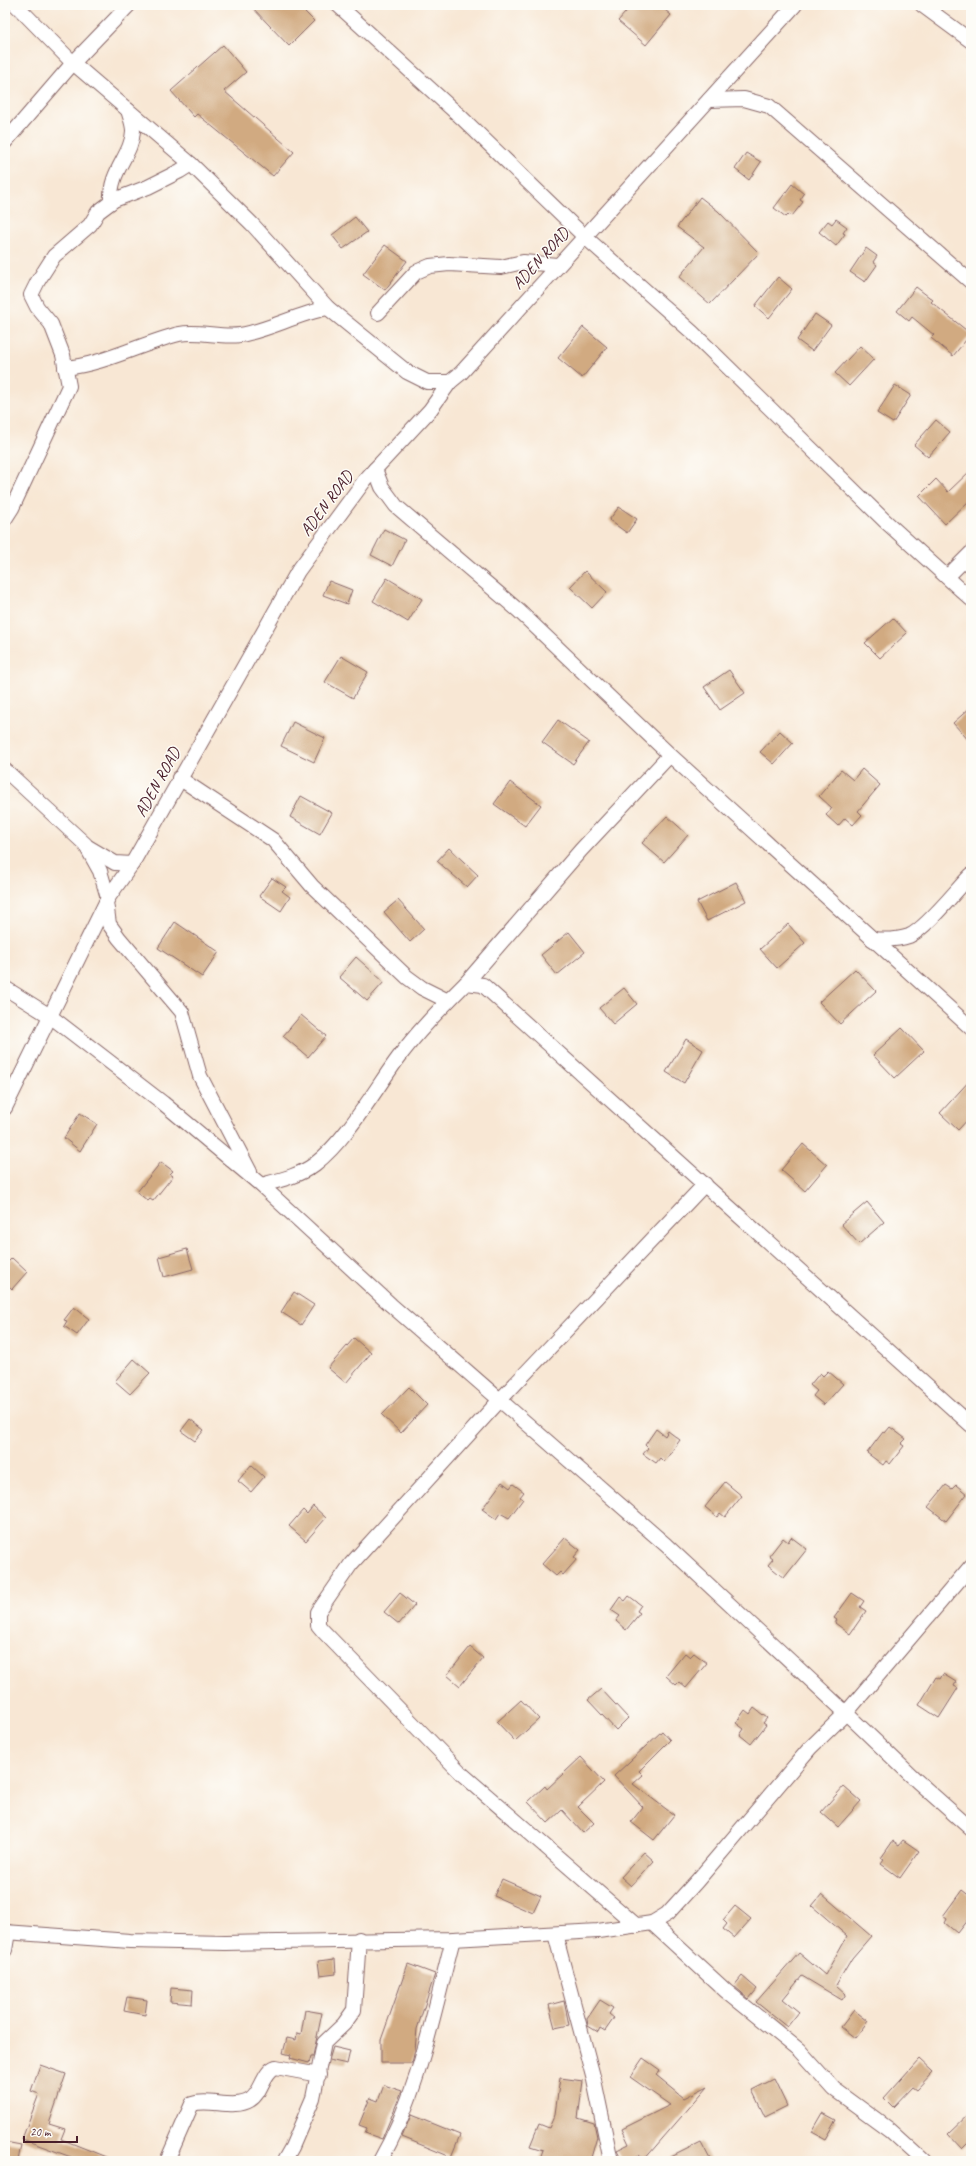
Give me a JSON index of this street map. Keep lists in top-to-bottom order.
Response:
{
  "streets": {
    "street": ["ADEN ROAD"]
  },
  "scale_bar": "20 m"
}
